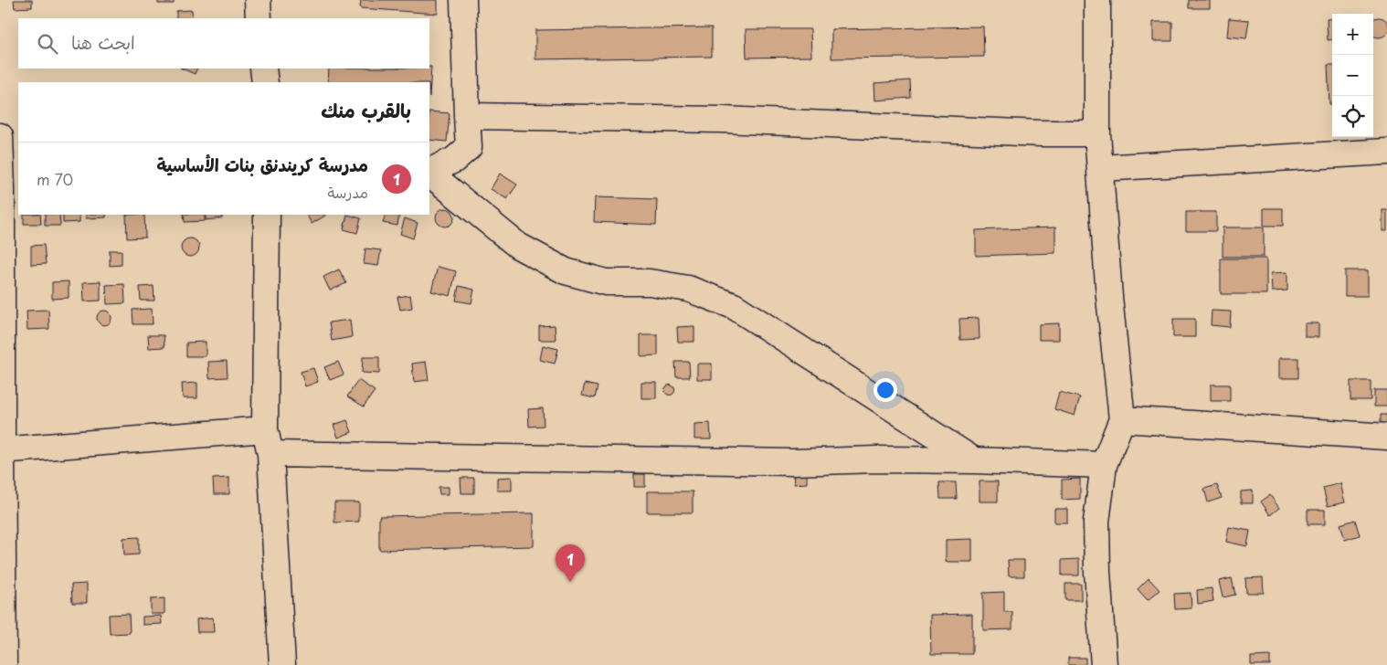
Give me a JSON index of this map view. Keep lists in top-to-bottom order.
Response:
{
  "page": {
    "map_buttons": ["+", "−"],
    "search": "ابحث هنا",
    "heading": "بالقرب منك",
    "list": [
      {
        "mark": "1",
        "name": "مدرسة كريندنق بنات الأساسية",
        "note": "مدرسة",
        "value": "70 m"
      }
    ],
    "pins": "1"
  }
}
